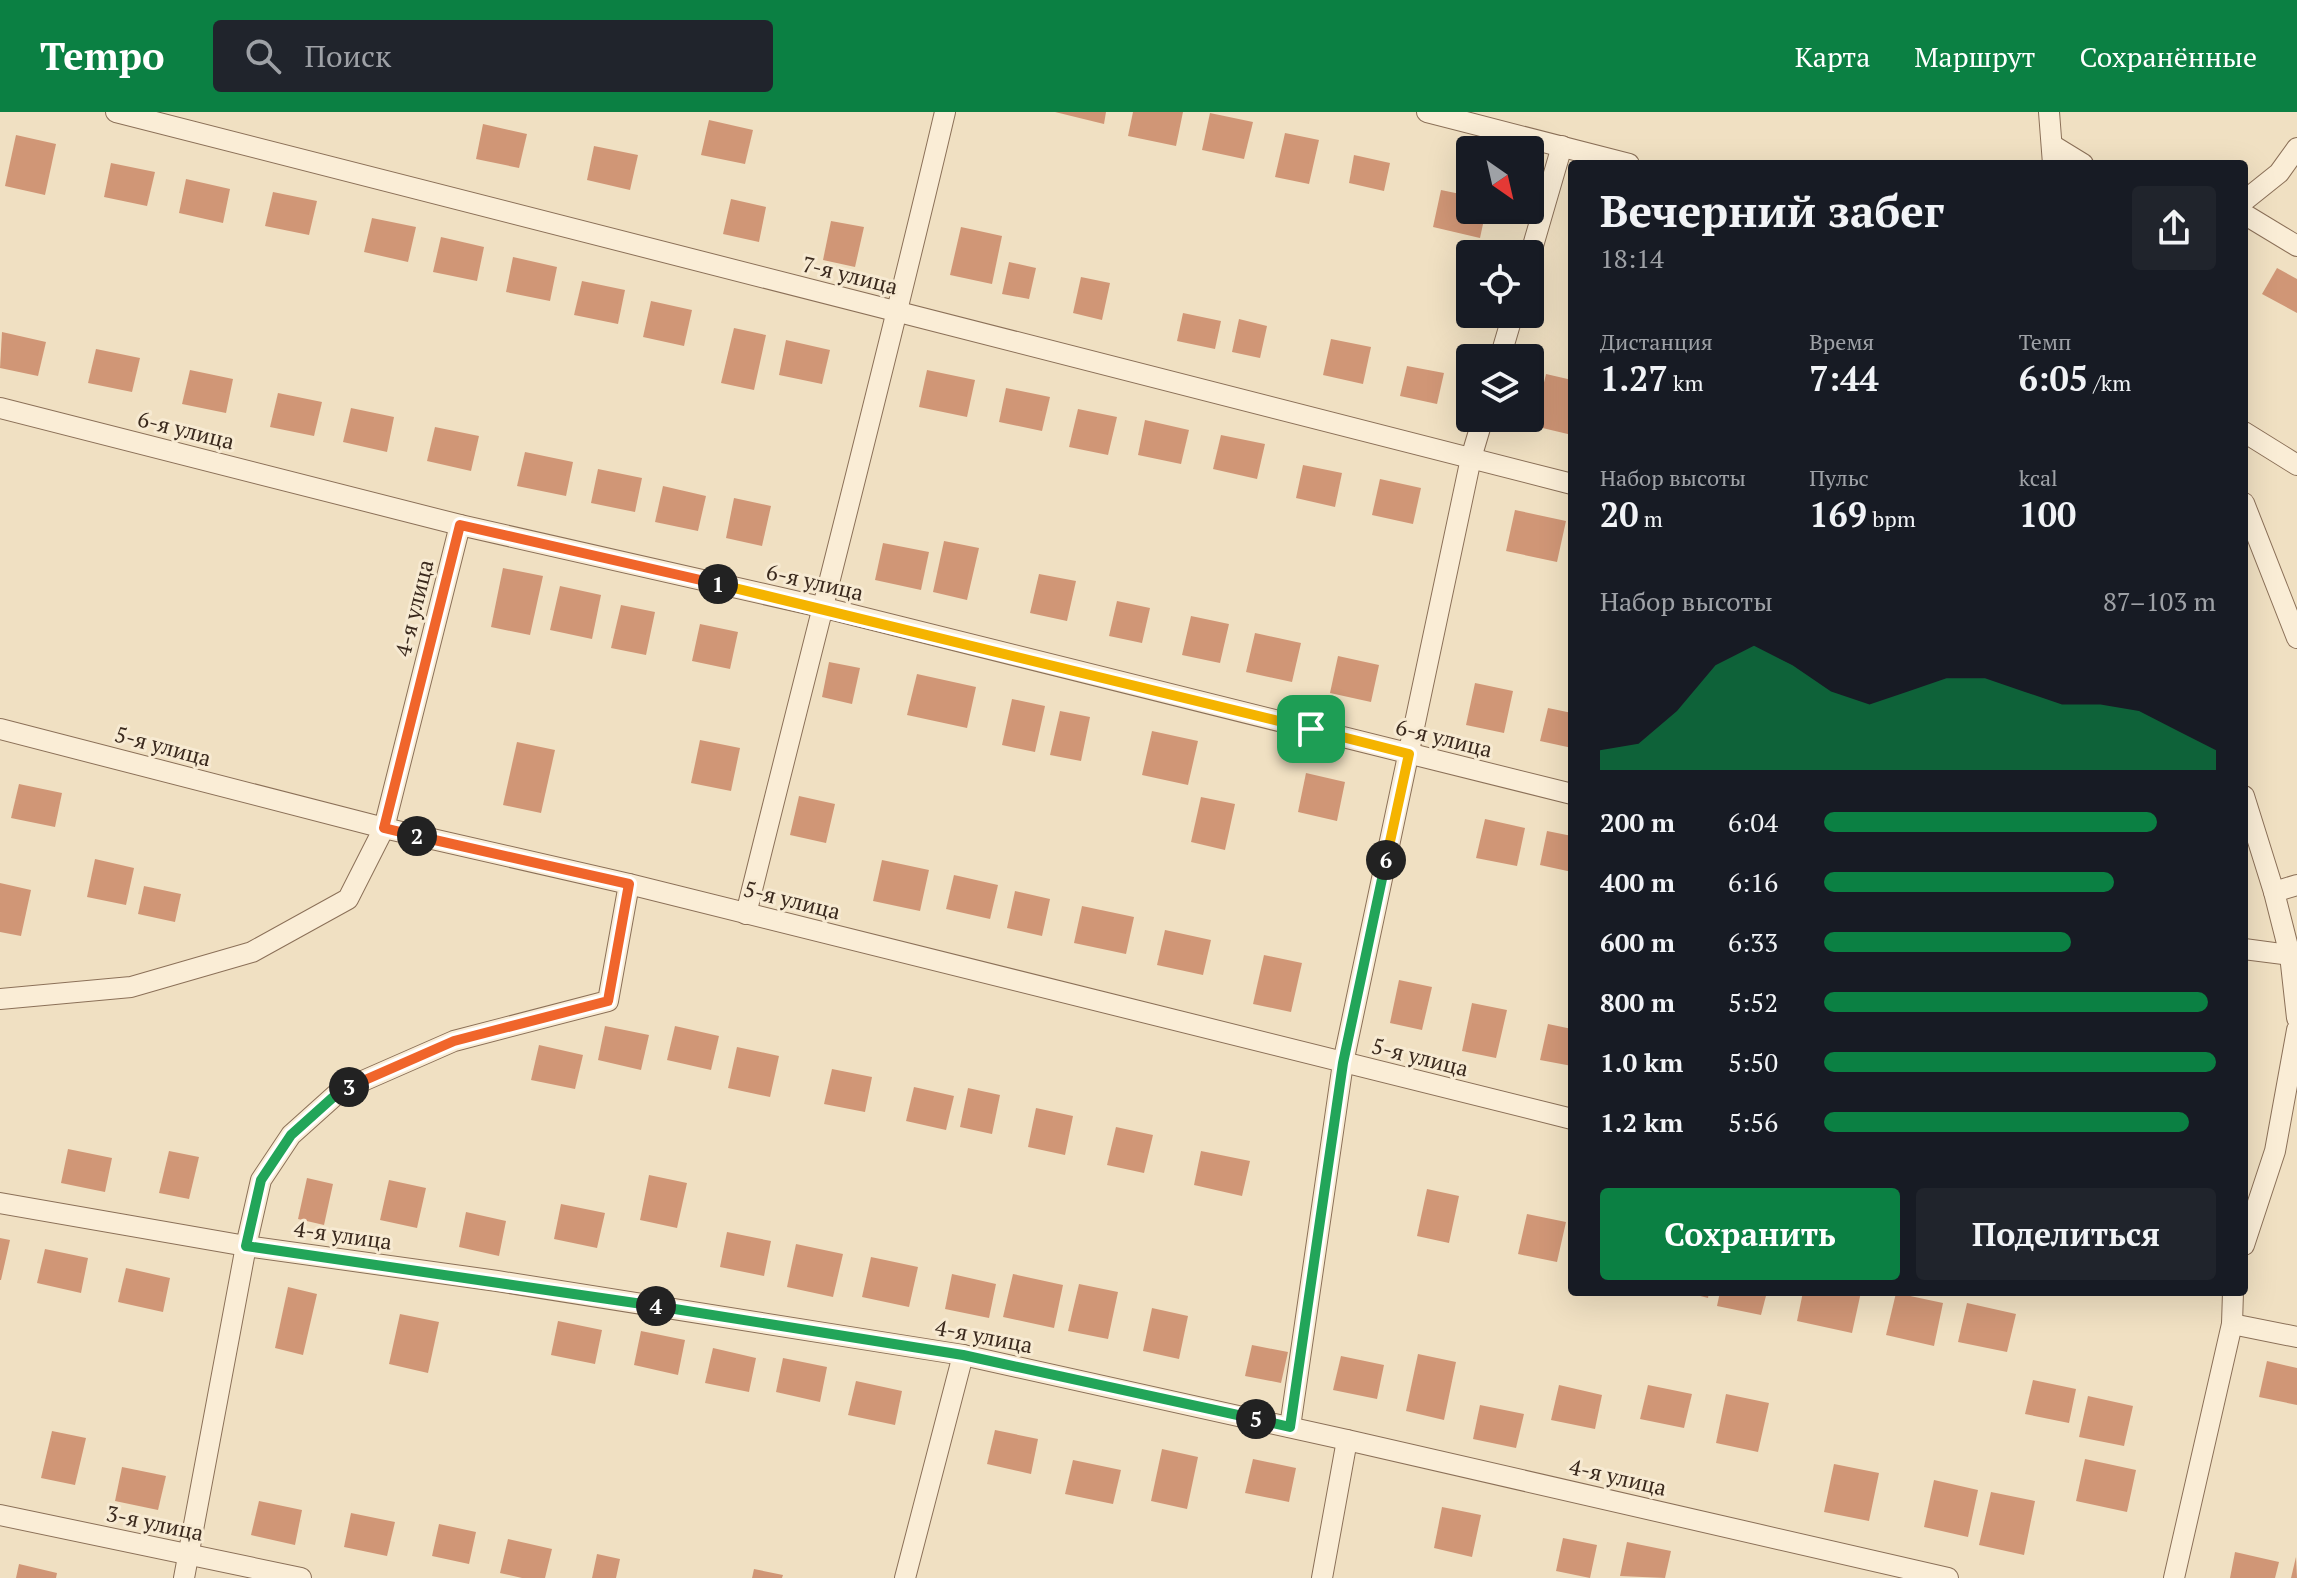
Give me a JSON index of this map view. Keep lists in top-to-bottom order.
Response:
{
  "streets": {
    "street": [
      "7-я улица",
      "6-я улица",
      "4-я улица",
      "5-я улица",
      "3-я улица"
    ]
  },
  "crossings": [
    ["6-я улица", "4-я улица"],
    ["4-я улица", "5-я улица"]
  ],
  "north": "bottom right",
  "page": {
    "header": "Tempo",
    "search": "Поиск",
    "nav": ["Карта", "Маршрут", "Сохранённые"],
    "heading": ["Вечерний забег", "18:14"],
    "stats": [
      ["Дистанция", "1.27 km"],
      ["Время", "7:44"],
      ["Темп", "6:05 /km"],
      ["Набор высоты", "20 m"],
      ["Пульс", "169 bpm"],
      ["kcal", "100"]
    ],
    "pins": [
      "1",
      "2",
      "6",
      "3",
      "4",
      "5"
    ],
    "chart": ["Набор высоты", "87–103 m"],
    "list": [
      {
        "name": "200 m",
        "note": "6:04"
      },
      {
        "name": "400 m",
        "note": "6:16"
      },
      {
        "name": "600 m",
        "note": "6:33"
      },
      {
        "name": "800 m",
        "note": "5:52"
      },
      {
        "name": "1.0 km",
        "note": "5:50"
      },
      {
        "name": "1.2 km",
        "note": "5:56"
      }
    ],
    "buttons": ["Сохранить", "Поделиться"]
  }
}
